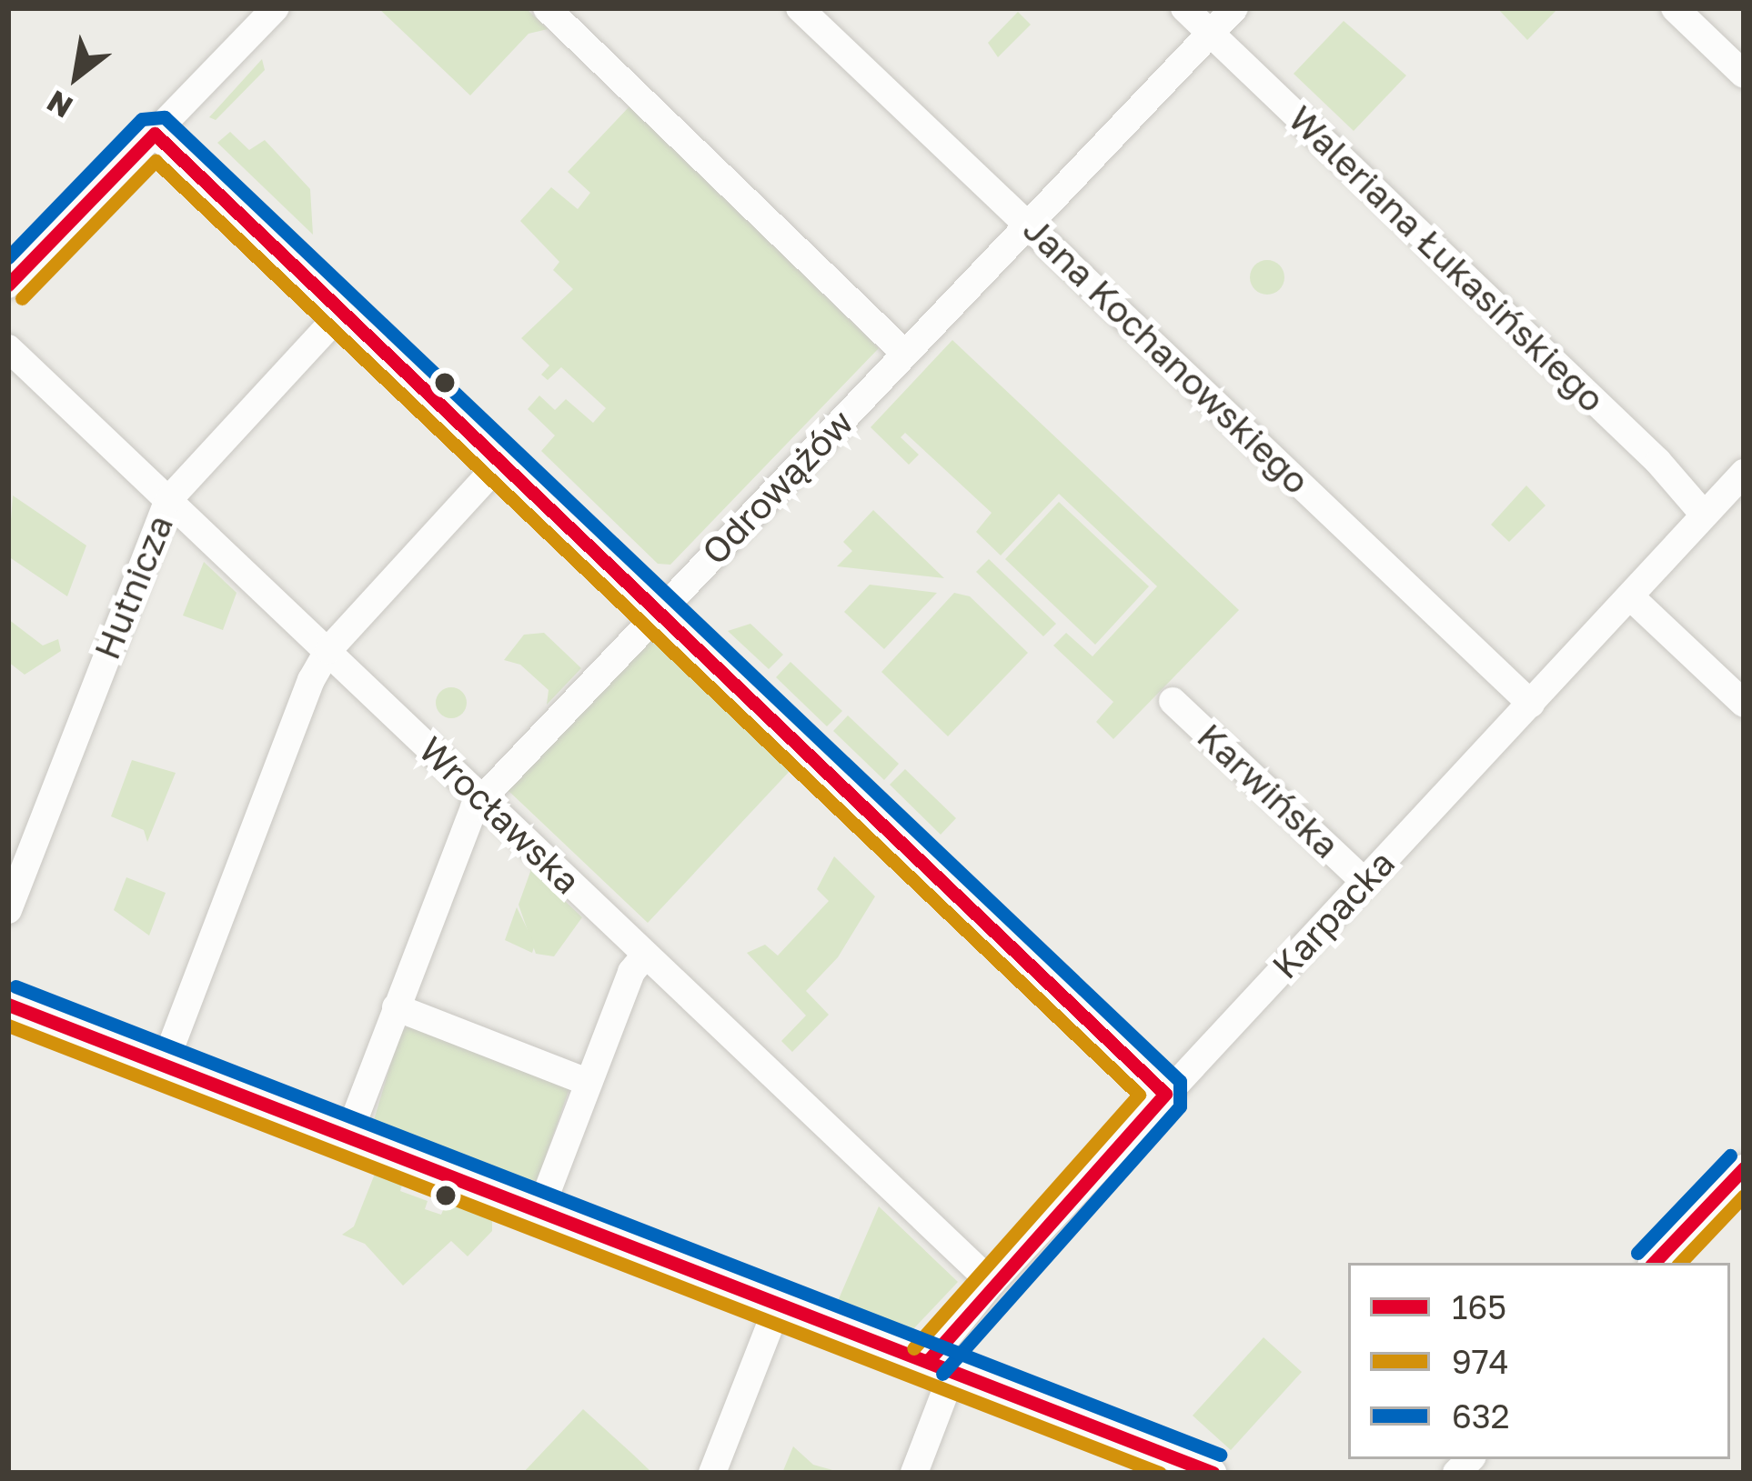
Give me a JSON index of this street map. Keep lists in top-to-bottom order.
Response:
{
  "streets": {
    "street": [
      "Waleriana Łukasińskiego",
      "Jana Kochanowskiego",
      "Odrowążów",
      "Hutnicza",
      "Karwińska",
      "Wrocławska",
      "Karpacka"
    ]
  },
  "crossings": [
    ["Waleriana Łukasińskiego", "Odrowążów"],
    ["Waleriana Łukasińskiego", "Karpacka"],
    ["Jana Kochanowskiego", "Odrowążów"],
    ["Jana Kochanowskiego", "Karpacka"],
    ["Odrowążów", "Wrocławska"],
    ["Hutnicza", "Wrocławska"],
    ["Karwińska", "Karpacka"],
    ["Wrocławska", "Karpacka"]
  ],
  "lines": ["transit line 632", "transit line 165", "transit line 974"],
  "legend": ["165", "974", "632"],
  "north": "bottom left"
}
